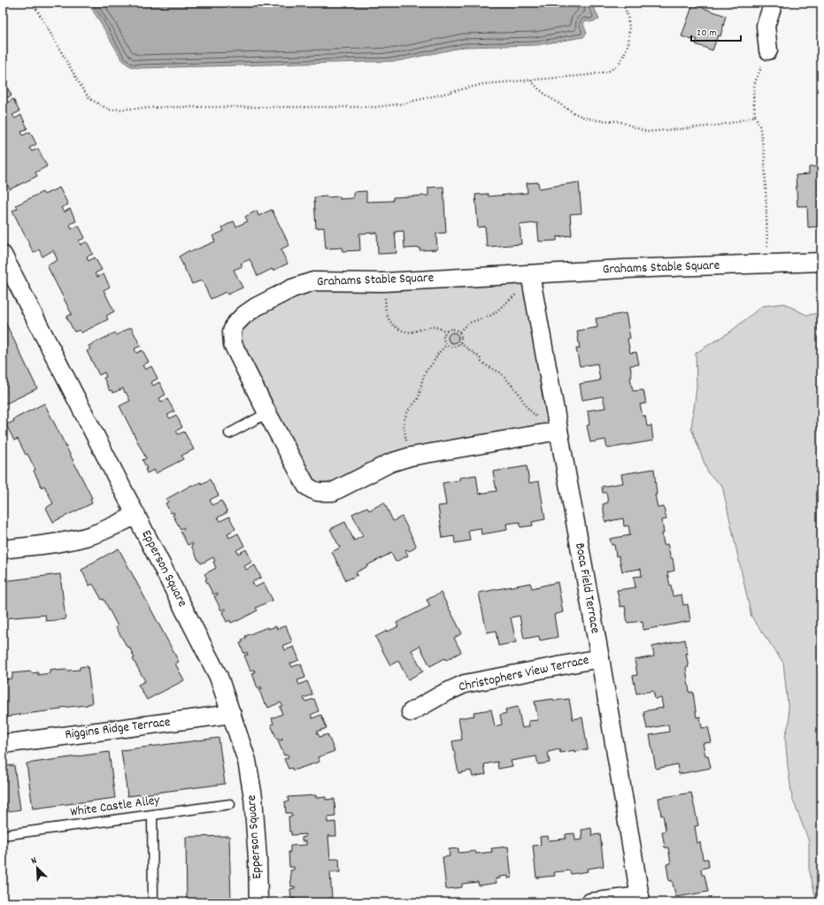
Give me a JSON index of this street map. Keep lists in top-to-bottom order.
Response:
{
  "streets": {
    "street": [
      "Grahams Stable Square",
      "Epperson Square",
      "Boca Field Terrace",
      "Christophers View Terrace",
      "Riggins Ridge Terrace"
    ],
    "lane": ["White Castle Alley"]
  },
  "crossings": [
    ["Grahams Stable Square", "Boca Field Terrace"],
    ["Epperson Square", "Riggins Ridge Terrace"],
    ["Boca Field Terrace", "Christophers View Terrace"]
  ],
  "scale_bar": "20 m",
  "north": "top left"
}
